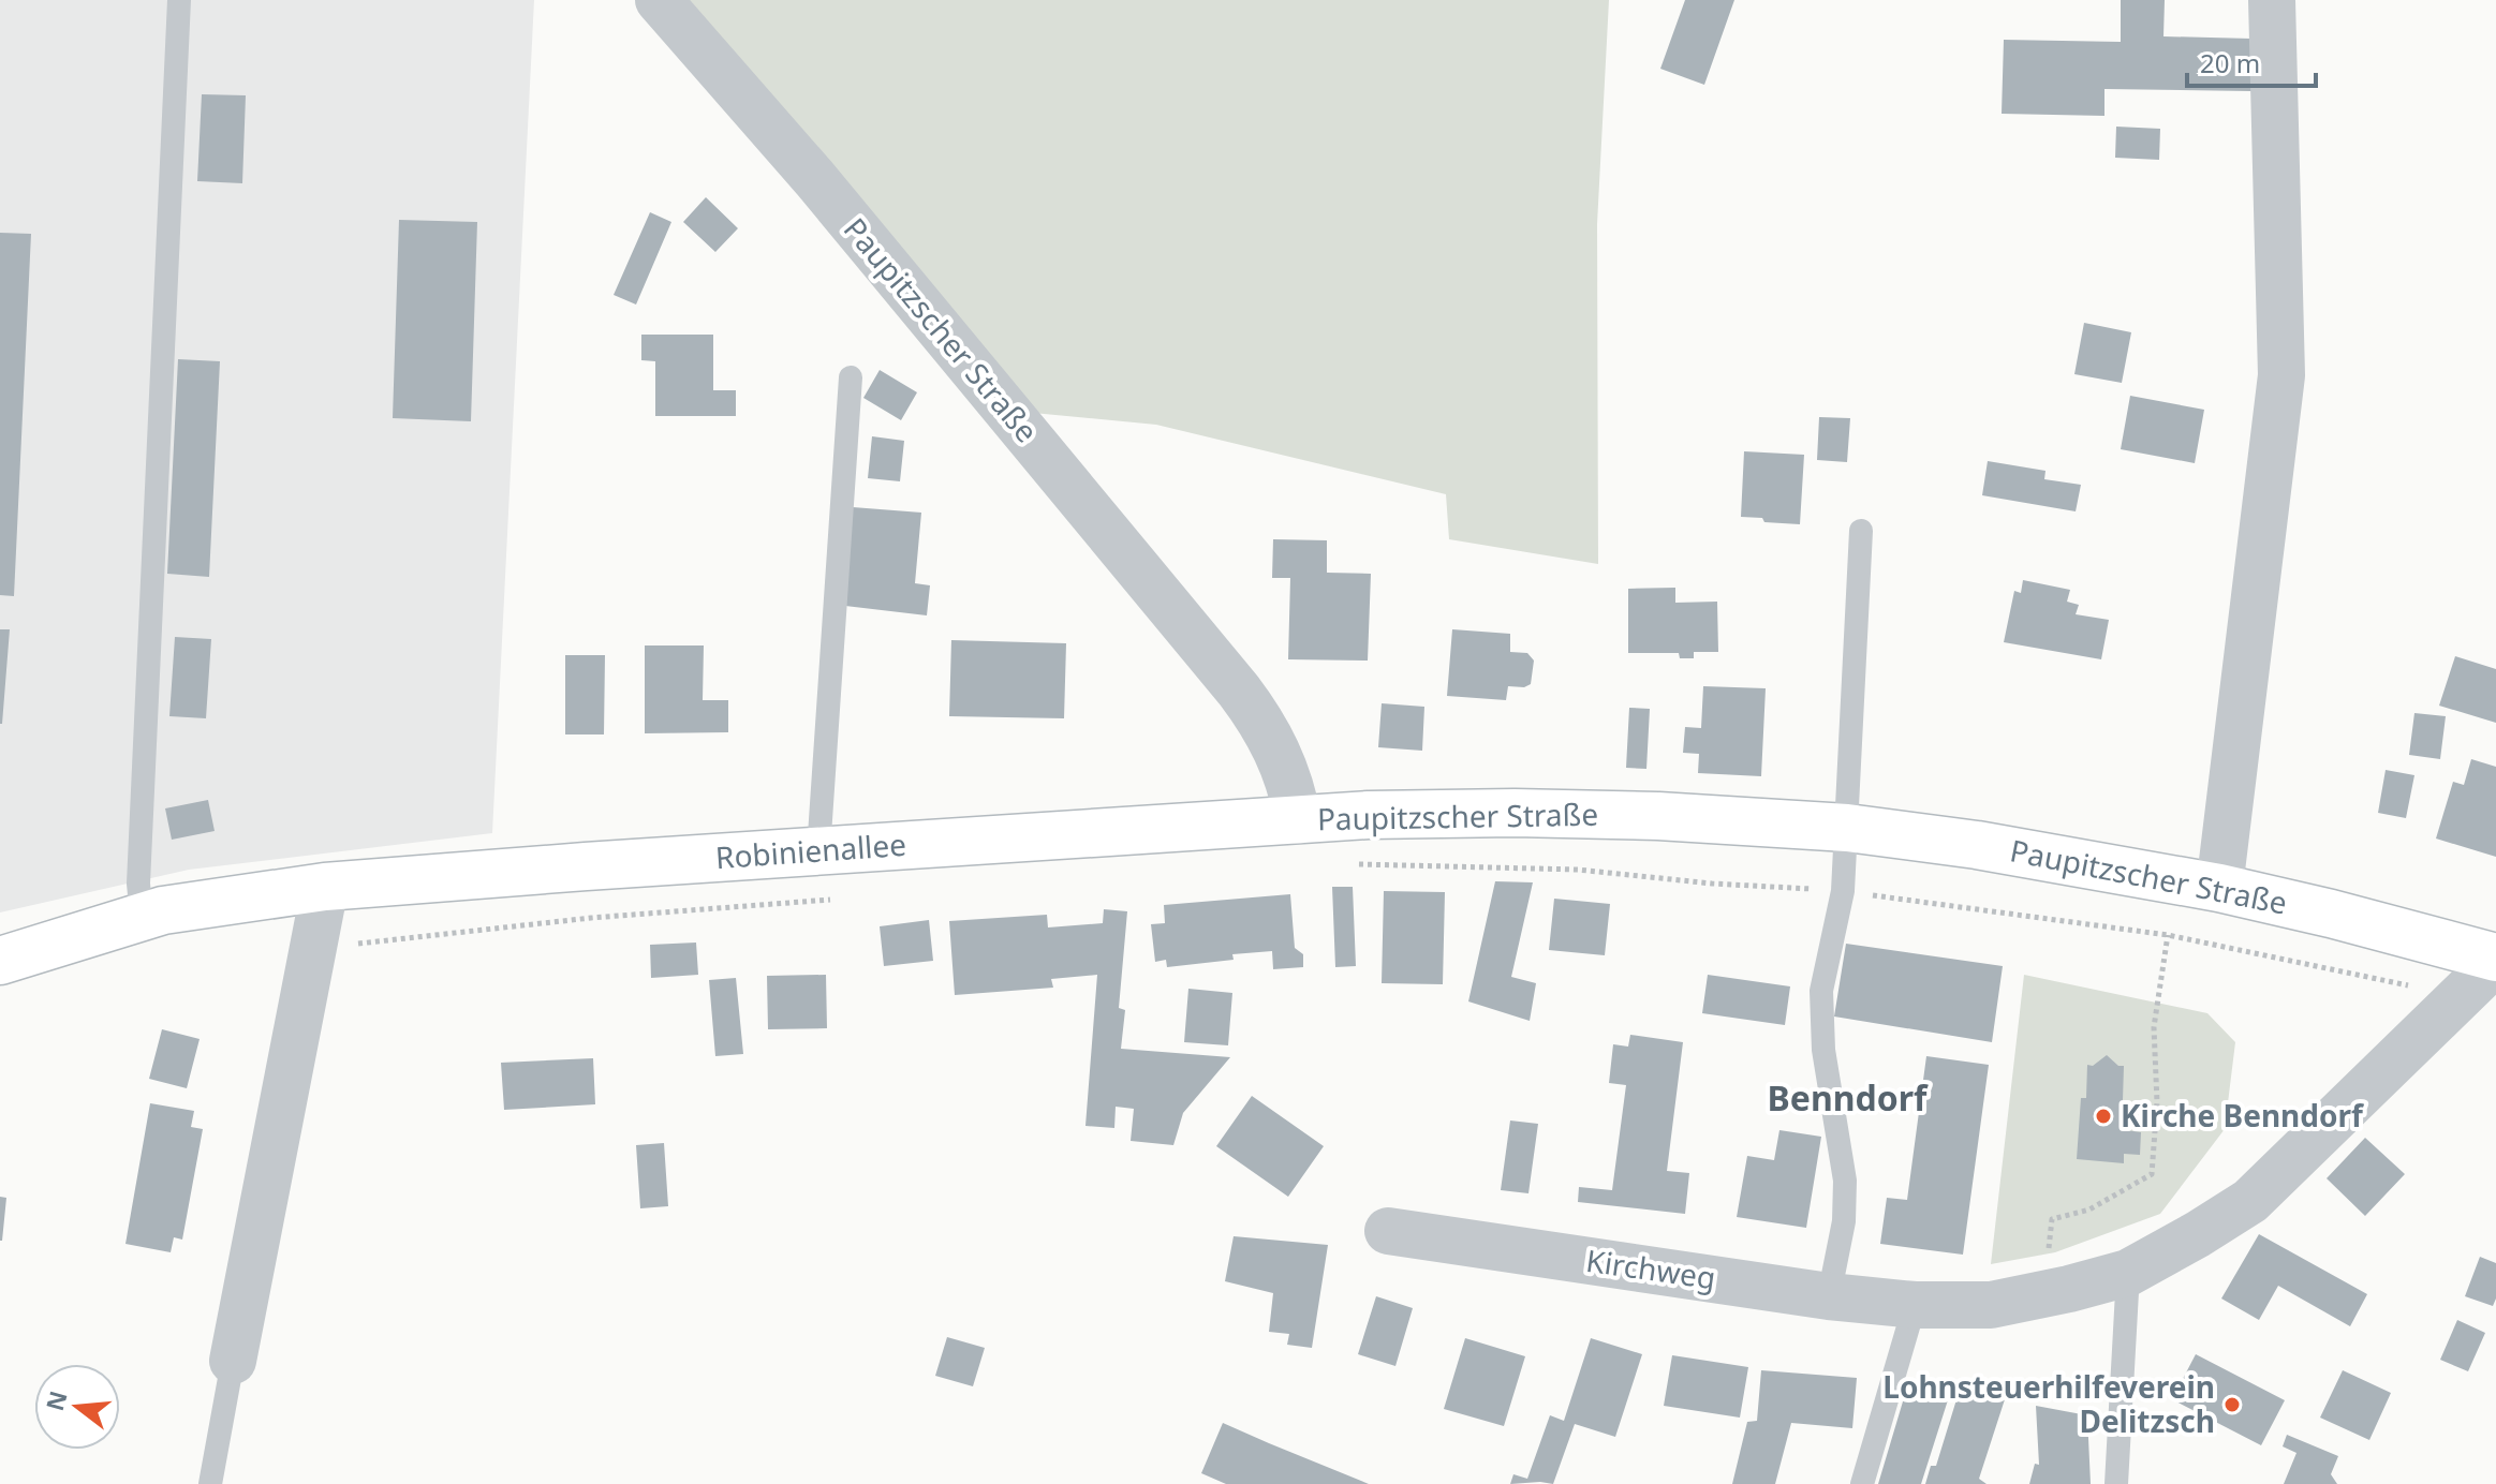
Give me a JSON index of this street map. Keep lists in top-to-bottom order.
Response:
{
  "streets": {
    "street": ["Paupitzscher Straße", "Robinienallee", "Kirchweg"]
  },
  "crossings": [
    ["Paupitzscher Straße", "Robinienallee"],
    ["Paupitzscher Straße", "Kirchweg"]
  ],
  "districts": ["Benndorf"],
  "places": ["Kirche Benndorf", "Lohnsteuerhilfeverein Delitzsch"],
  "scale_bar": "20 m",
  "north": "left"
}
